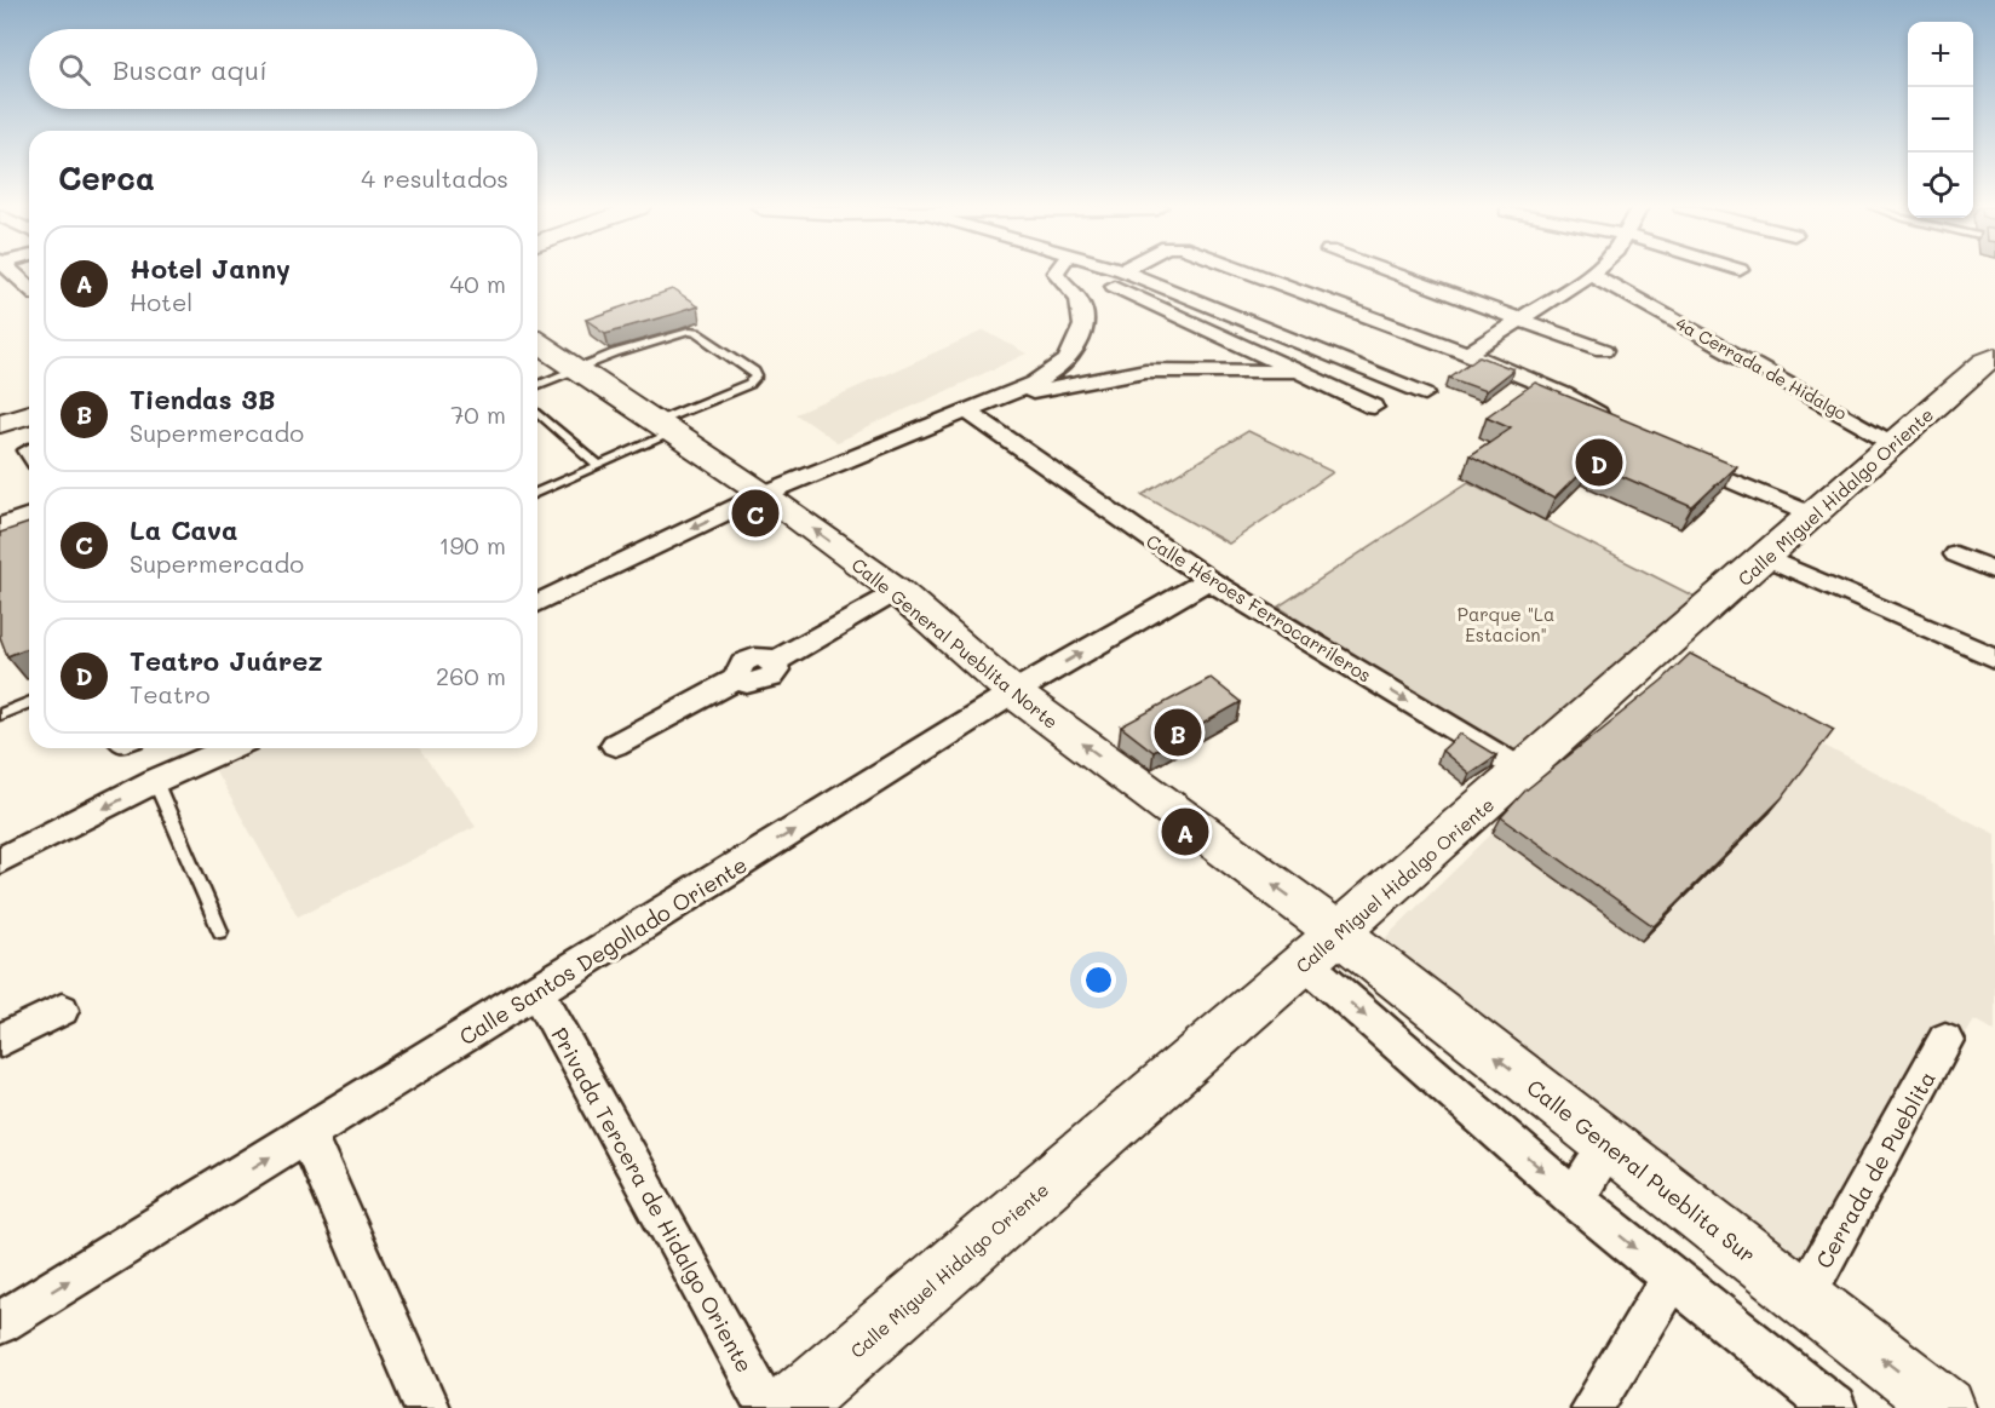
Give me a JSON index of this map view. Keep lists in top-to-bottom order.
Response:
{
  "streets": {
    "street": [
      "4a Cerrada de Hidalgo",
      "Calle Miguel Hidalgo Oriente",
      "Calle Héroes Ferrocarrileros",
      "Calle General Pueblita Norte",
      "Calle Santos Degollado Oriente",
      "Cerrada de Pueblita",
      "Calle General Pueblita Sur",
      "Privada Tercera de Hidalgo Oriente"
    ]
  },
  "crossings": [
    ["4a Cerrada de Hidalgo", "Calle Miguel Hidalgo Oriente"],
    ["Calle Miguel Hidalgo Oriente", "Calle Héroes Ferrocarrileros"],
    ["Calle Miguel Hidalgo Oriente", "Calle General Pueblita Norte"],
    ["Calle Miguel Hidalgo Oriente", "Calle General Pueblita Sur"],
    ["Calle Héroes Ferrocarrileros", "Calle Santos Degollado Oriente"],
    ["Calle General Pueblita Norte", "Calle Santos Degollado Oriente"],
    ["Calle General Pueblita Norte", "Calle General Pueblita Sur"],
    ["Calle Santos Degollado Oriente", "Privada Tercera de Hidalgo Oriente"],
    ["Cerrada de Pueblita", "Calle General Pueblita Sur"]
  ],
  "one_way": ["Calle Héroes Ferrocarrileros", "Calle General Pueblita Norte"],
  "parks": ["Parque \"La Estacion\""],
  "page": {
    "map_buttons": ["+", "−"],
    "search": "Buscar aquí",
    "heading": ["Cerca", "4 resultados"],
    "list": [
      {
        "mark": "A",
        "name": "Hotel Janny",
        "note": "Hotel",
        "value": "40 m"
      },
      {
        "mark": "B",
        "name": "Tiendas 3B",
        "note": "Supermercado",
        "value": "70 m"
      },
      {
        "mark": "C",
        "name": "La Cava",
        "note": "Supermercado",
        "value": "190 m"
      },
      {
        "mark": "D",
        "name": "Teatro Juárez",
        "note": "Teatro",
        "value": "260 m"
      }
    ],
    "pins": [
      "D",
      "C",
      "B",
      "A"
    ]
  }
}
